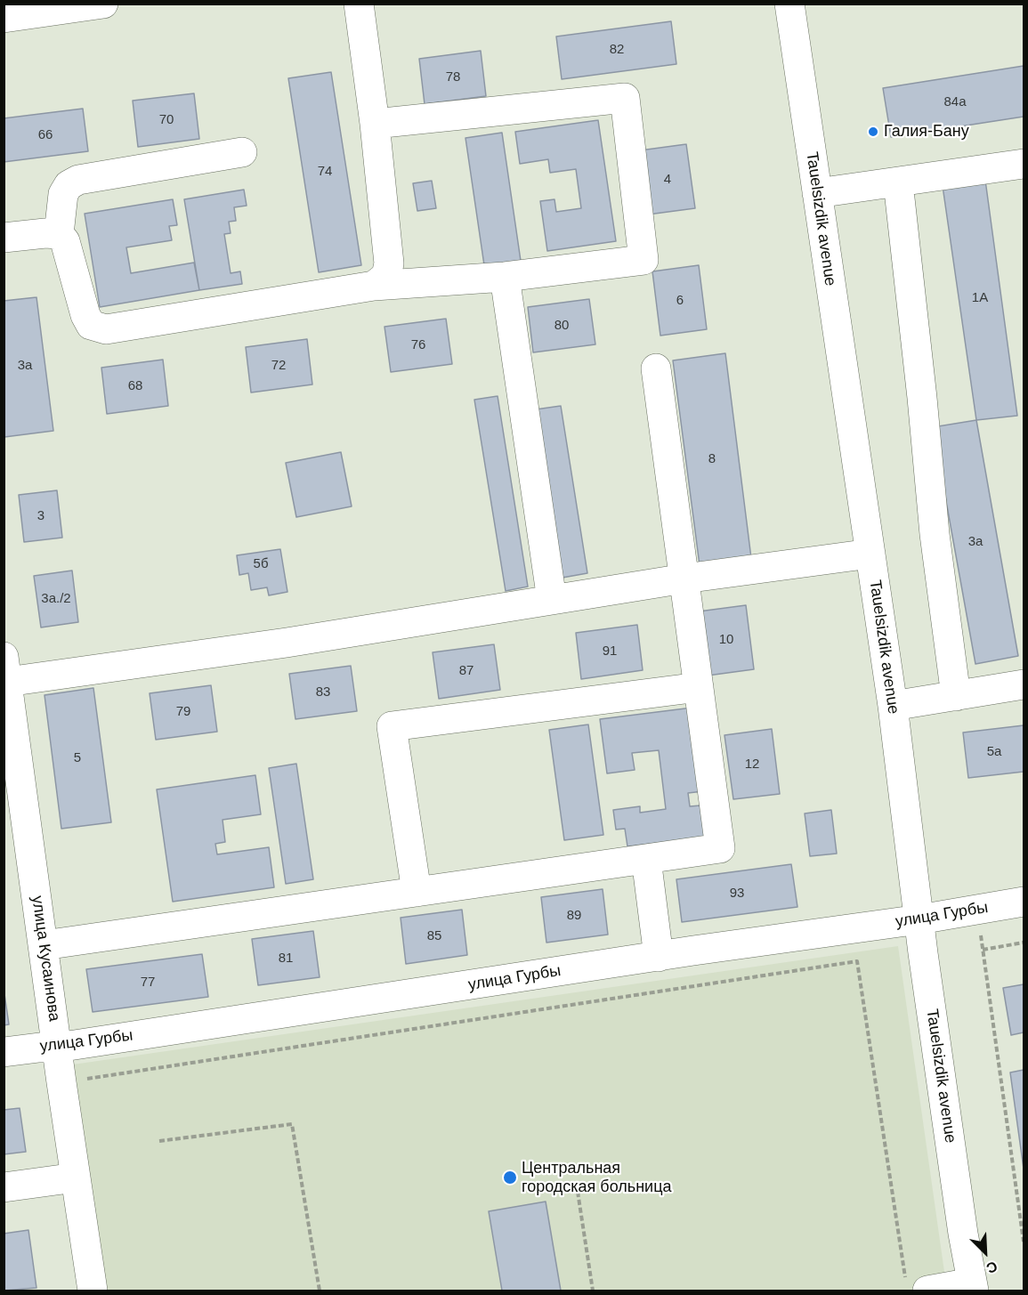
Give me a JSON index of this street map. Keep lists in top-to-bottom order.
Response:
{
  "streets": {
    "street": ["Tauelsizdik avenue", "улица Гурбы", "улица Кусаинова"]
  },
  "crossings": [
    ["Tauelsizdik avenue", "улица Гурбы"],
    ["улица Гурбы", "улица Кусаинова"]
  ],
  "places": ["Галия-Бану", "Центральная городская больница"],
  "house_numbers": [
    "82",
    "78",
    "84а",
    "70",
    "66",
    "74",
    "4",
    "1А",
    "6",
    "80",
    "76",
    "3а",
    "72",
    "68",
    "8",
    "3",
    "3a",
    "5б",
    "3а./2",
    "10",
    "91",
    "87",
    "83",
    "79",
    "5а",
    "5",
    "12",
    "93",
    "89",
    "85",
    "81",
    "77"
  ],
  "north": "bottom right"
}
